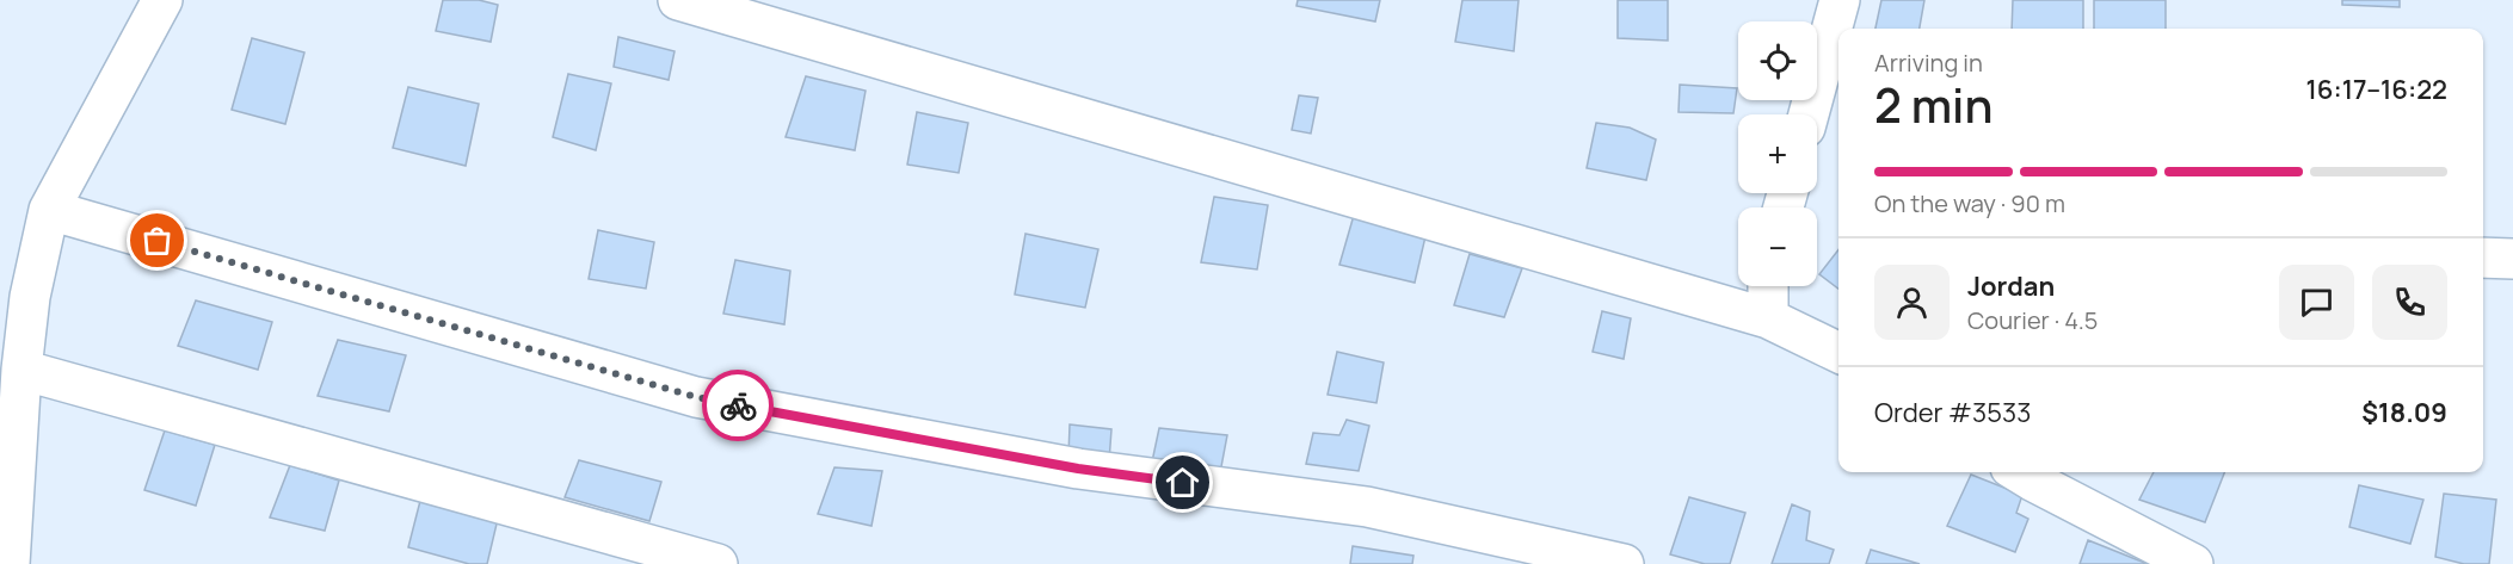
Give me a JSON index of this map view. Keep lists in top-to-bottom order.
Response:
{
  "page": {
    "map_buttons": ["+", "−"],
    "heading": ["2 min", "Arriving in", "16:17–16:22"],
    "panel": [
      "Jordan",
      "Courier · 4.5",
      "Order #3533",
      "$18.09"
    ],
    "bar": "On the way · 90 m"
  }
}
